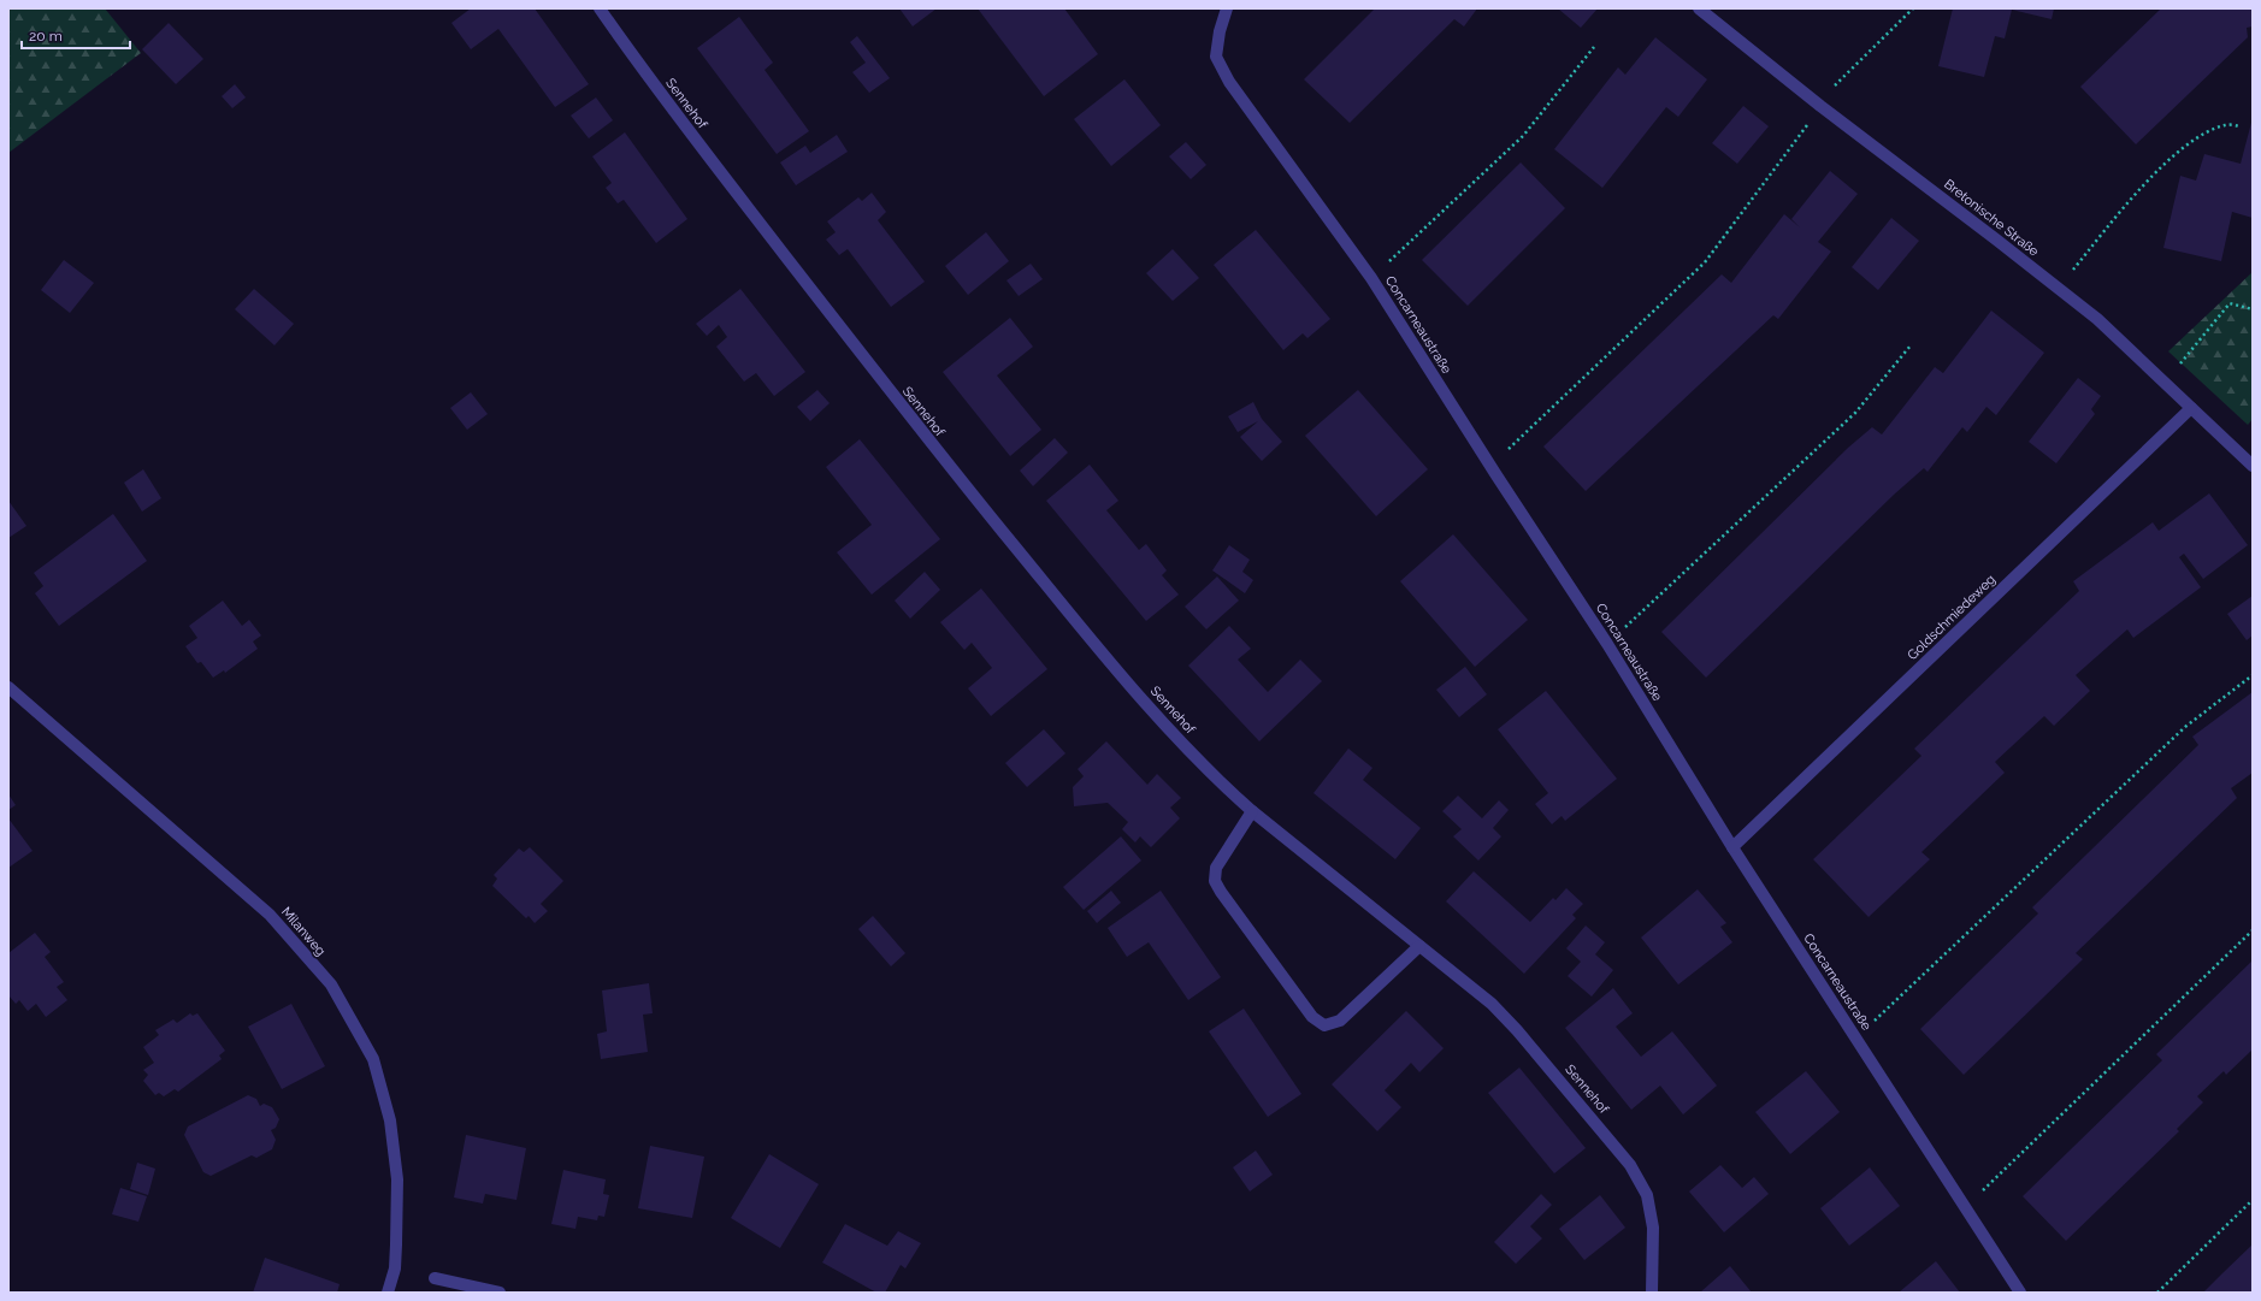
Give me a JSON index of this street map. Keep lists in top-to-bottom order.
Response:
{
  "streets": {
    "street": [
      "Sennehof",
      "Bretonische Straße",
      "Concarneaustraße",
      "Goldschmiedeweg",
      "Milanweg"
    ]
  },
  "crossings": [
    ["Bretonische Straße", "Goldschmiedeweg"],
    ["Concarneaustraße", "Goldschmiedeweg"]
  ],
  "scale_bar": "20 m"
}
